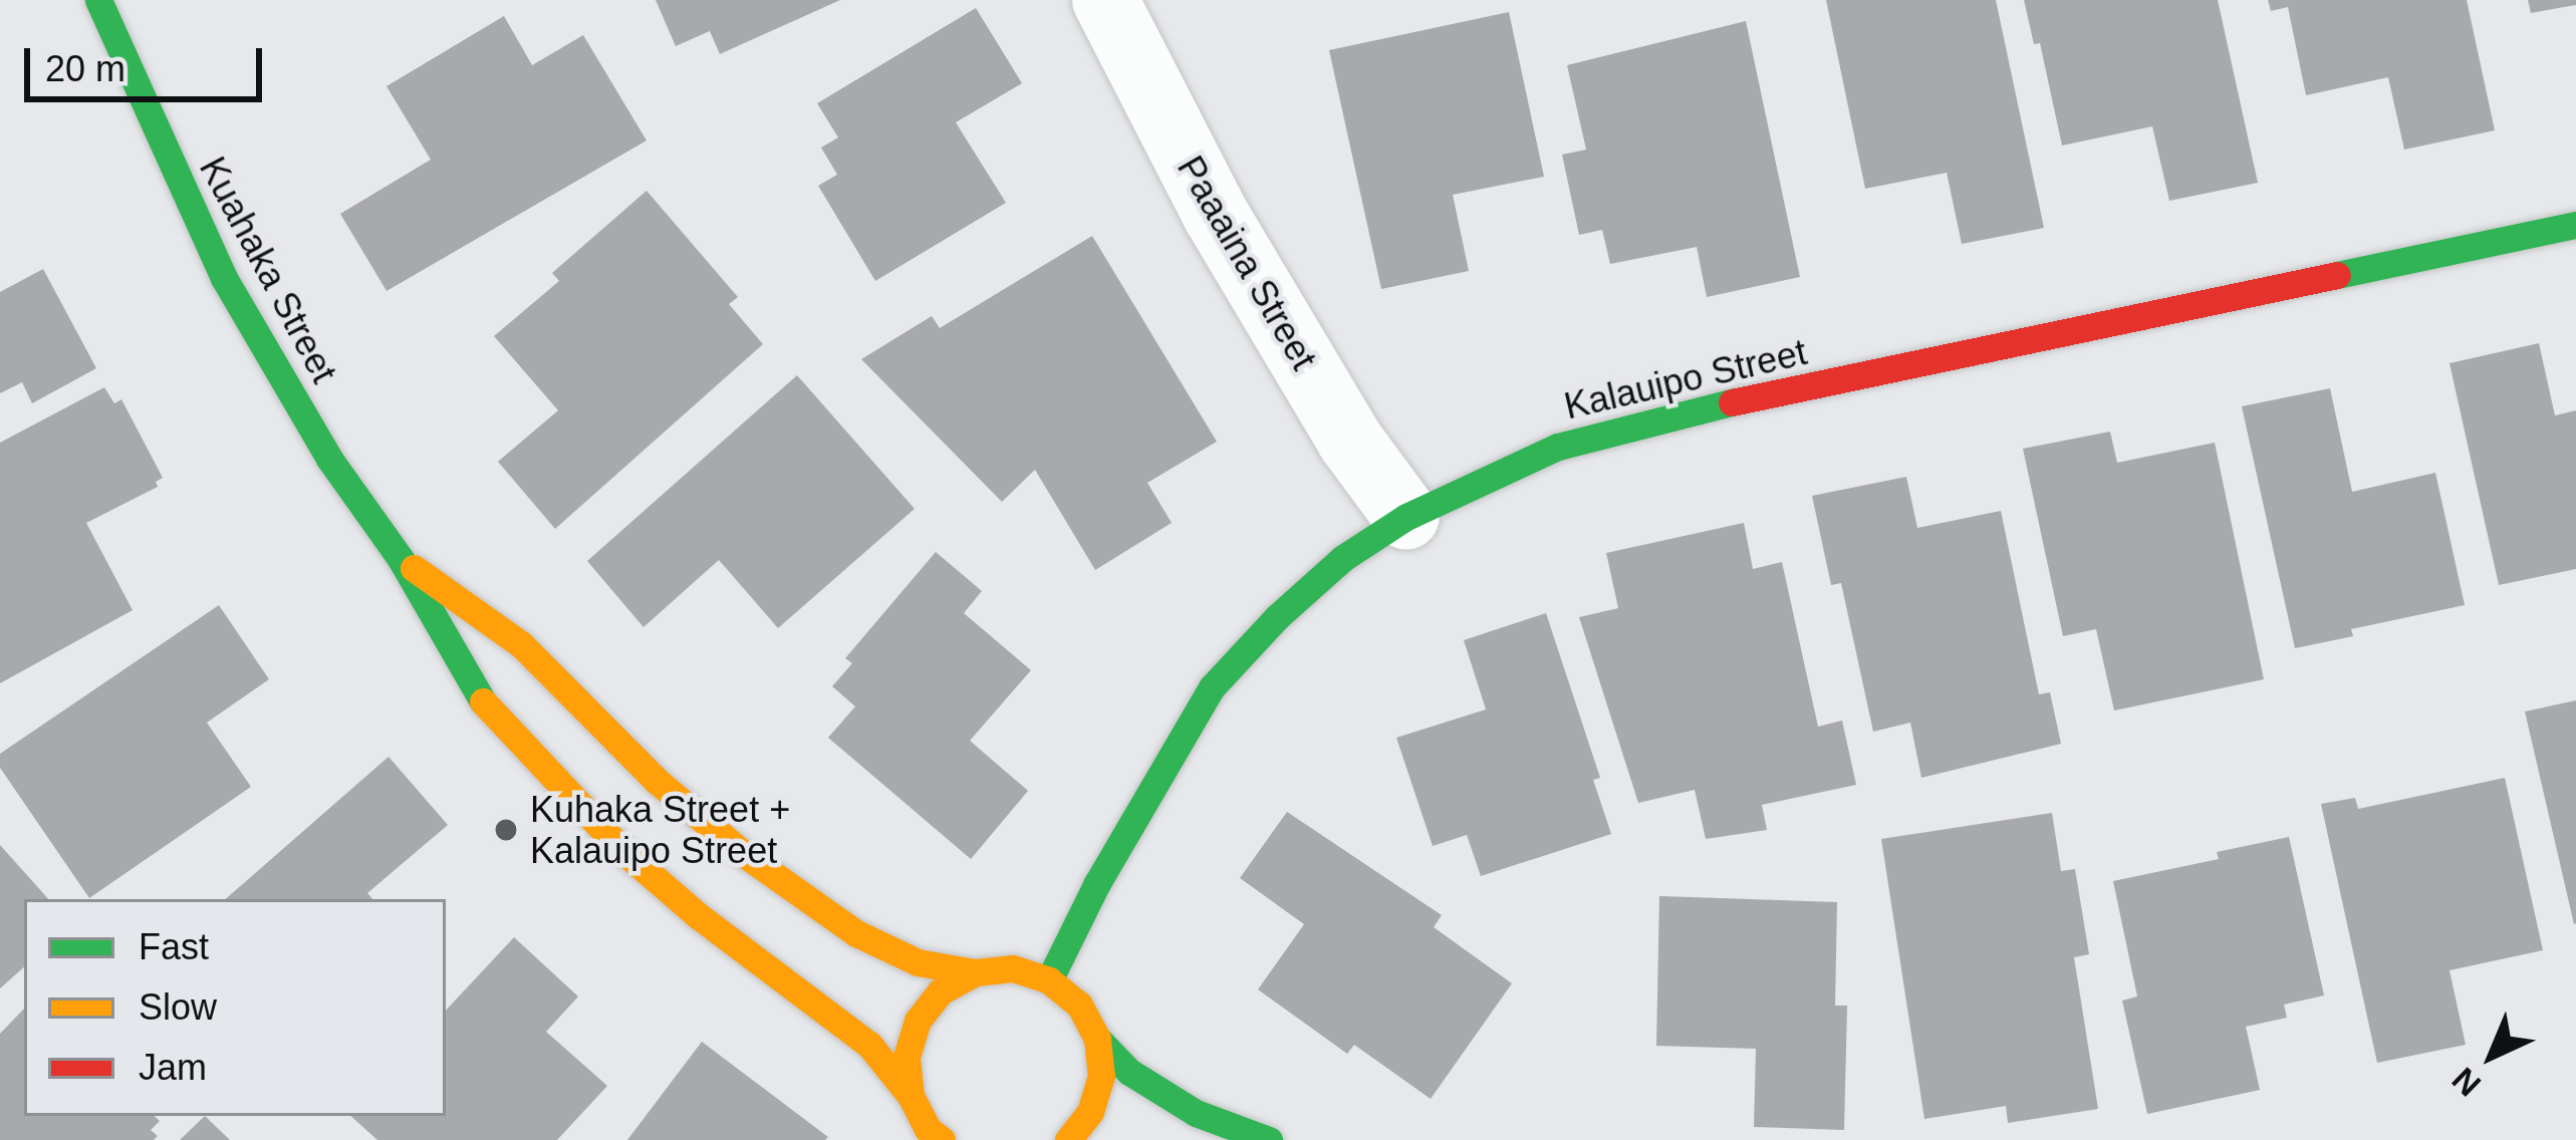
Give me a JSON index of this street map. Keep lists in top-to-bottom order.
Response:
{
  "streets": {
    "street": ["Paaaina Street", "Kuahaka Street", "Kalauipo Street"]
  },
  "crossings": [
    ["Paaaina Street", "Kalauipo Street"],
    ["Kuahaka Street", "Kalauipo Street"]
  ],
  "places": ["Kuhaka Street + Kalauipo Street"],
  "legend": ["Fast", "Slow", "Jam"],
  "scale_bar": "20 m",
  "north": "bottom left"
}
